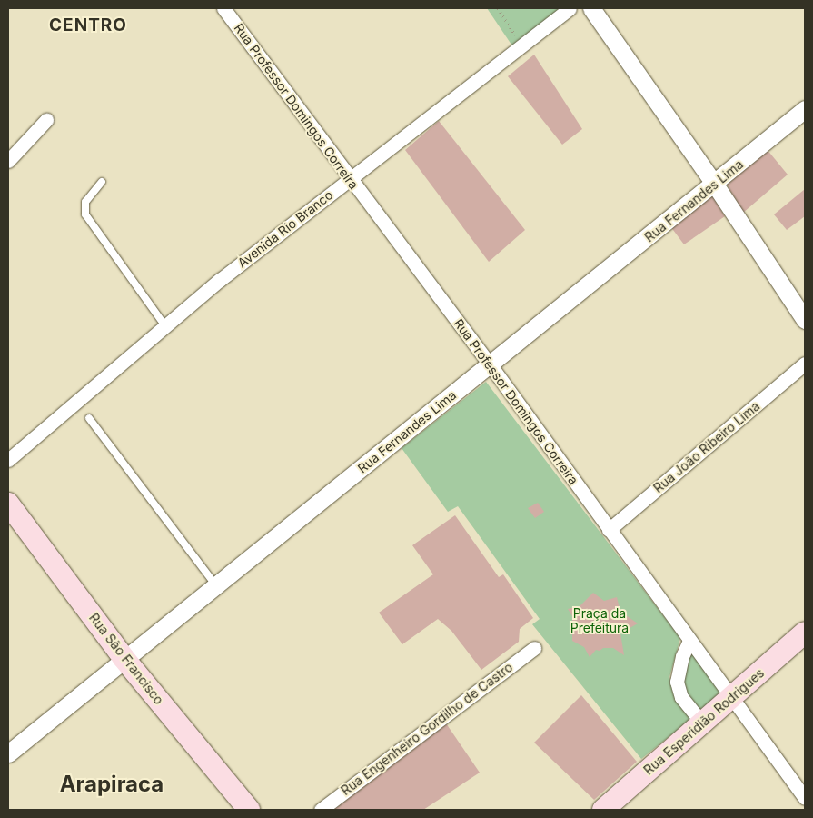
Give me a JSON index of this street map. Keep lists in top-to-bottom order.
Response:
{
  "streets": {
    "main road": ["Rua São Francisco", "Rua Esperidião Rodrigues"],
    "street": [
      "Rua Professor Domingos Correira",
      "Rua Fernandes Lima",
      "Avenida Rio Branco",
      "Rua João Ribeiro Lima",
      "Rua Engenheiro Gordilho de Castro"
    ]
  },
  "crossings": [
    ["Rua Professor Domingos Correira", "Rua Fernandes Lima"],
    ["Rua Professor Domingos Correira", "Avenida Rio Branco"],
    ["Rua Professor Domingos Correira", "Rua João Ribeiro Lima"],
    ["Rua Professor Domingos Correira", "Rua Esperidião Rodrigues"],
    ["Rua Fernandes Lima", "Rua São Francisco"]
  ],
  "districts": ["CENTRO", "Arapiraca"],
  "parks": ["Praça da Prefeitura"]
}
